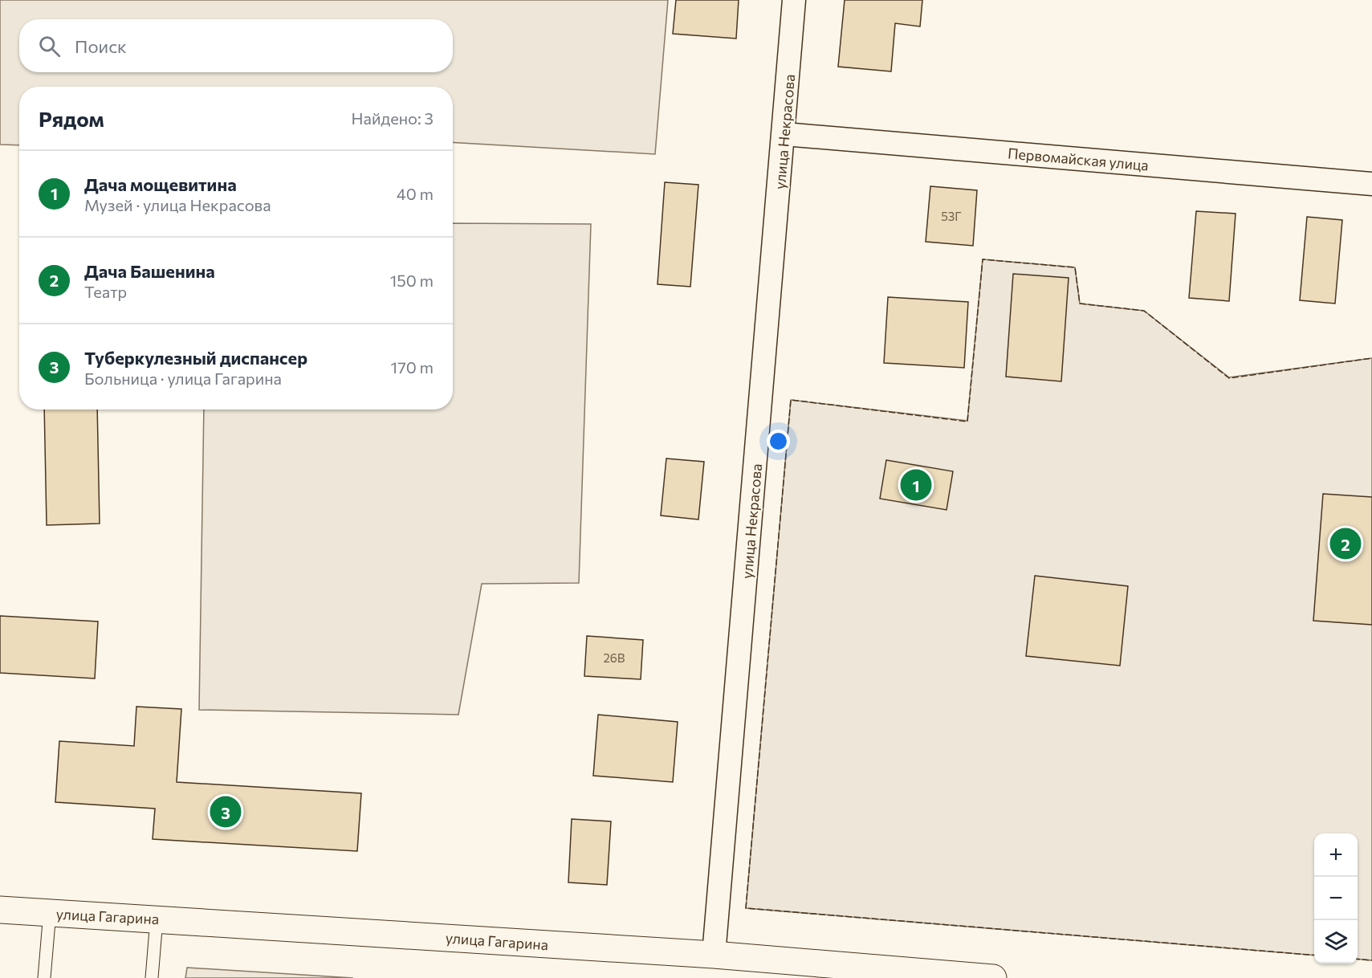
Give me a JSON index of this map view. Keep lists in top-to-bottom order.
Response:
{
  "streets": {
    "street": ["улица Некрасова", "Первомайская улица", "улица Гагарина"]
  },
  "crossings": [
    ["улица Некрасова", "Первомайская улица"],
    ["улица Некрасова", "улица Гагарина"]
  ],
  "house_numbers": ["53Г", "26В"],
  "page": {
    "search": "Поиск",
    "heading": ["Рядом", "Найдено: 3"],
    "list": [
      {
        "mark": "1",
        "name": "Дача мощевитина",
        "note": "Музей · улица Некрасова",
        "value": "40 m"
      },
      {
        "mark": "2",
        "name": "Дача Башенина",
        "note": "Театр",
        "value": "150 m"
      },
      {
        "mark": "3",
        "name": "Туберкулезный диспансер",
        "note": "Больница · улица Гагарина",
        "value": "170 m"
      }
    ],
    "pins": ["1", "2", "3"],
    "map_buttons": ["+", "−"]
  }
}
